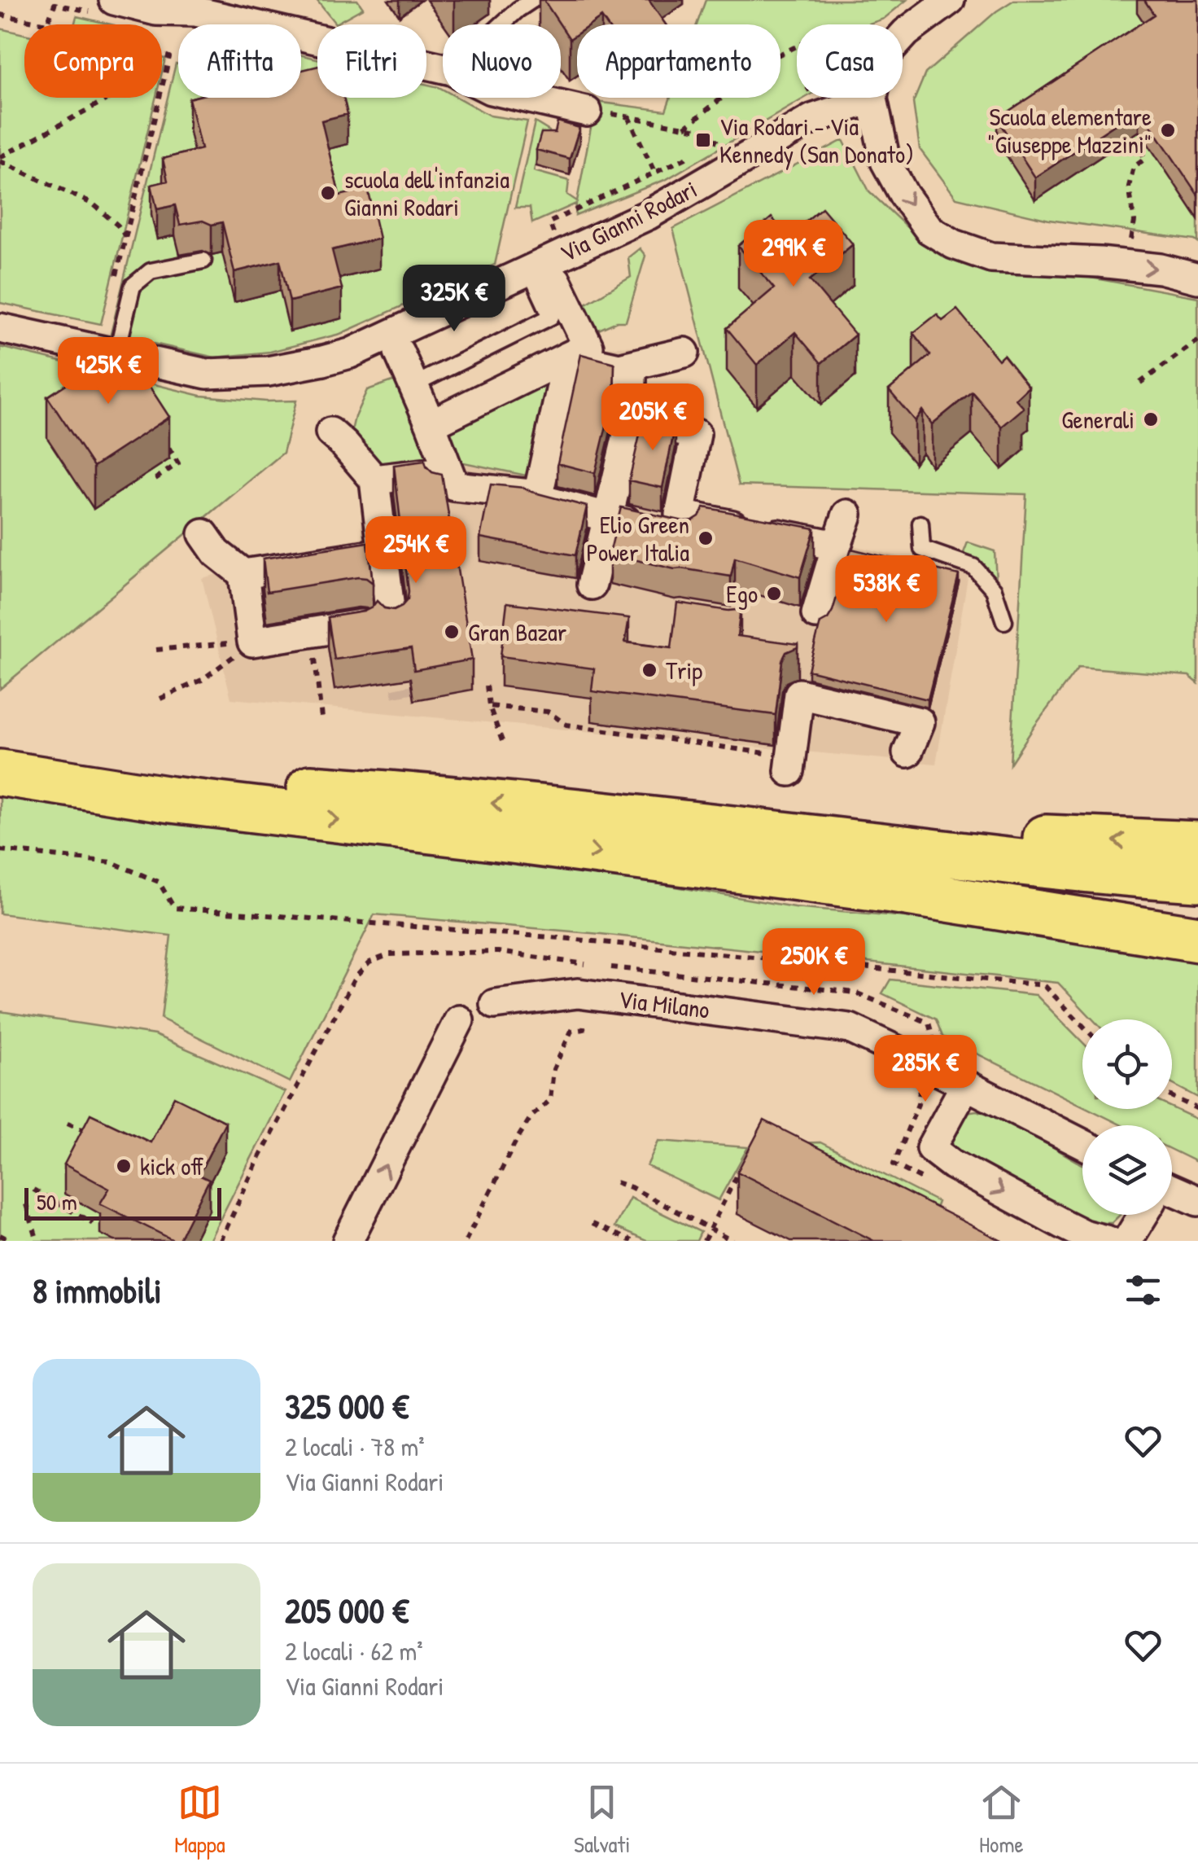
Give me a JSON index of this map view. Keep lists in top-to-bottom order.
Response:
{
  "streets": {
    "street": ["Via Gianni Rodari", "Via Milano"]
  },
  "places": {
    "other": [
      "Scuola elementare \"Giuseppe Mazzini\"",
      "scuola dell'infanzia Gianni Rodari",
      "Generali",
      "Elio Green Power Italia",
      "Ego",
      "Gran Bazar",
      "Trip",
      "kick off"
    ],
    "transit": ["Via Rodari - Via Kennedy (San Donato)"]
  },
  "scale_bar": "50 m",
  "page": {
    "chip": [
      "Compra",
      "Affitta",
      "Filtri",
      "Nuovo",
      "Appartamento",
      "Casa"
    ],
    "price": [
      "299K €",
      "325K €",
      "425K €",
      "205K €",
      "254K €",
      "538K €",
      "250K €",
      "285K €"
    ],
    "scale": "50 m",
    "heading": "8 immobili",
    "list": [
      {
        "name": "325 000 €",
        "note": "2 locali · 78 m² · Via Gianni Rodari"
      },
      {
        "name": "205 000 €",
        "note": "2 locali · 62 m² · Via Gianni Rodari"
      }
    ],
    "tabs": ["Mappa", "Salvati", "Home"]
  }
}
